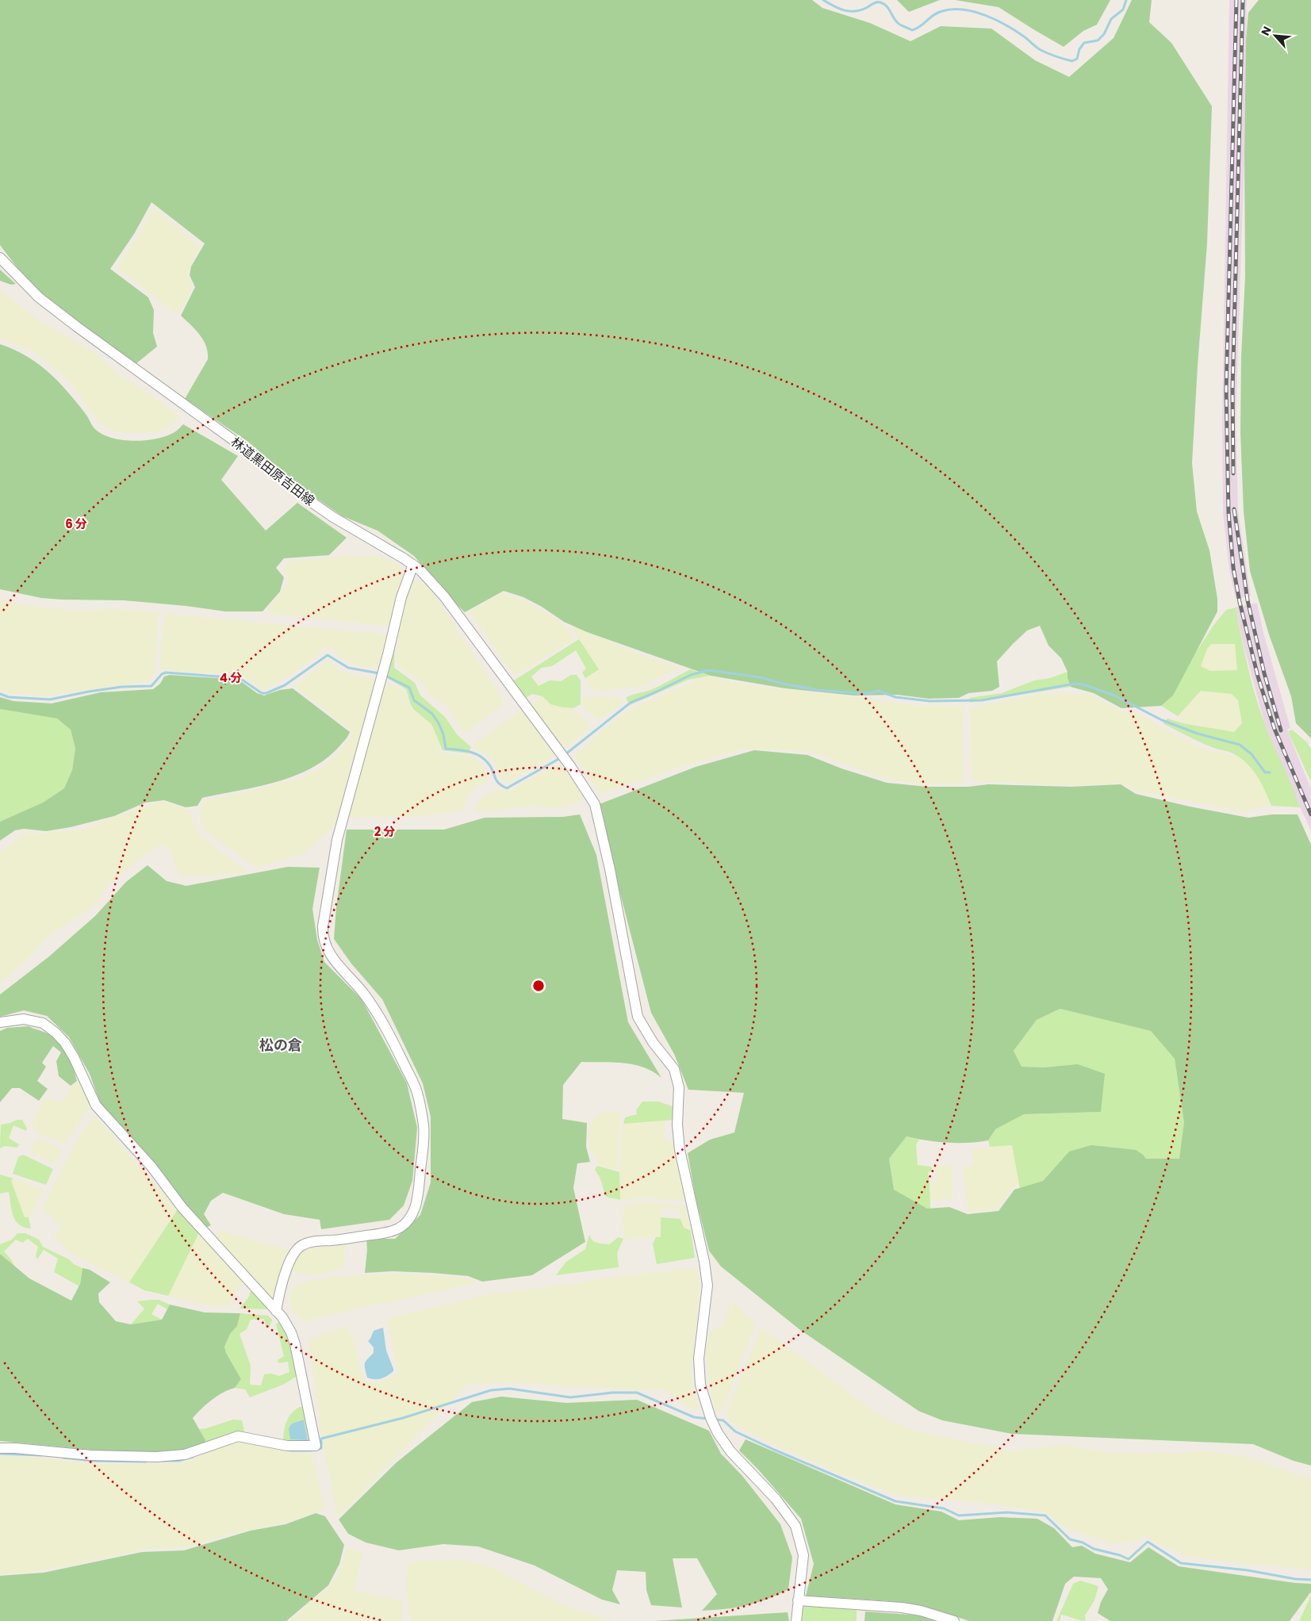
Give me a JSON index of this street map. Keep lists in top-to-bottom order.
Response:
{
  "streets": {
    "street": ["林道黒田原吉田線"]
  },
  "districts": ["松の倉"],
  "north": "top left",
  "rings": ["6 分", "4 分", "2 分"]
}
